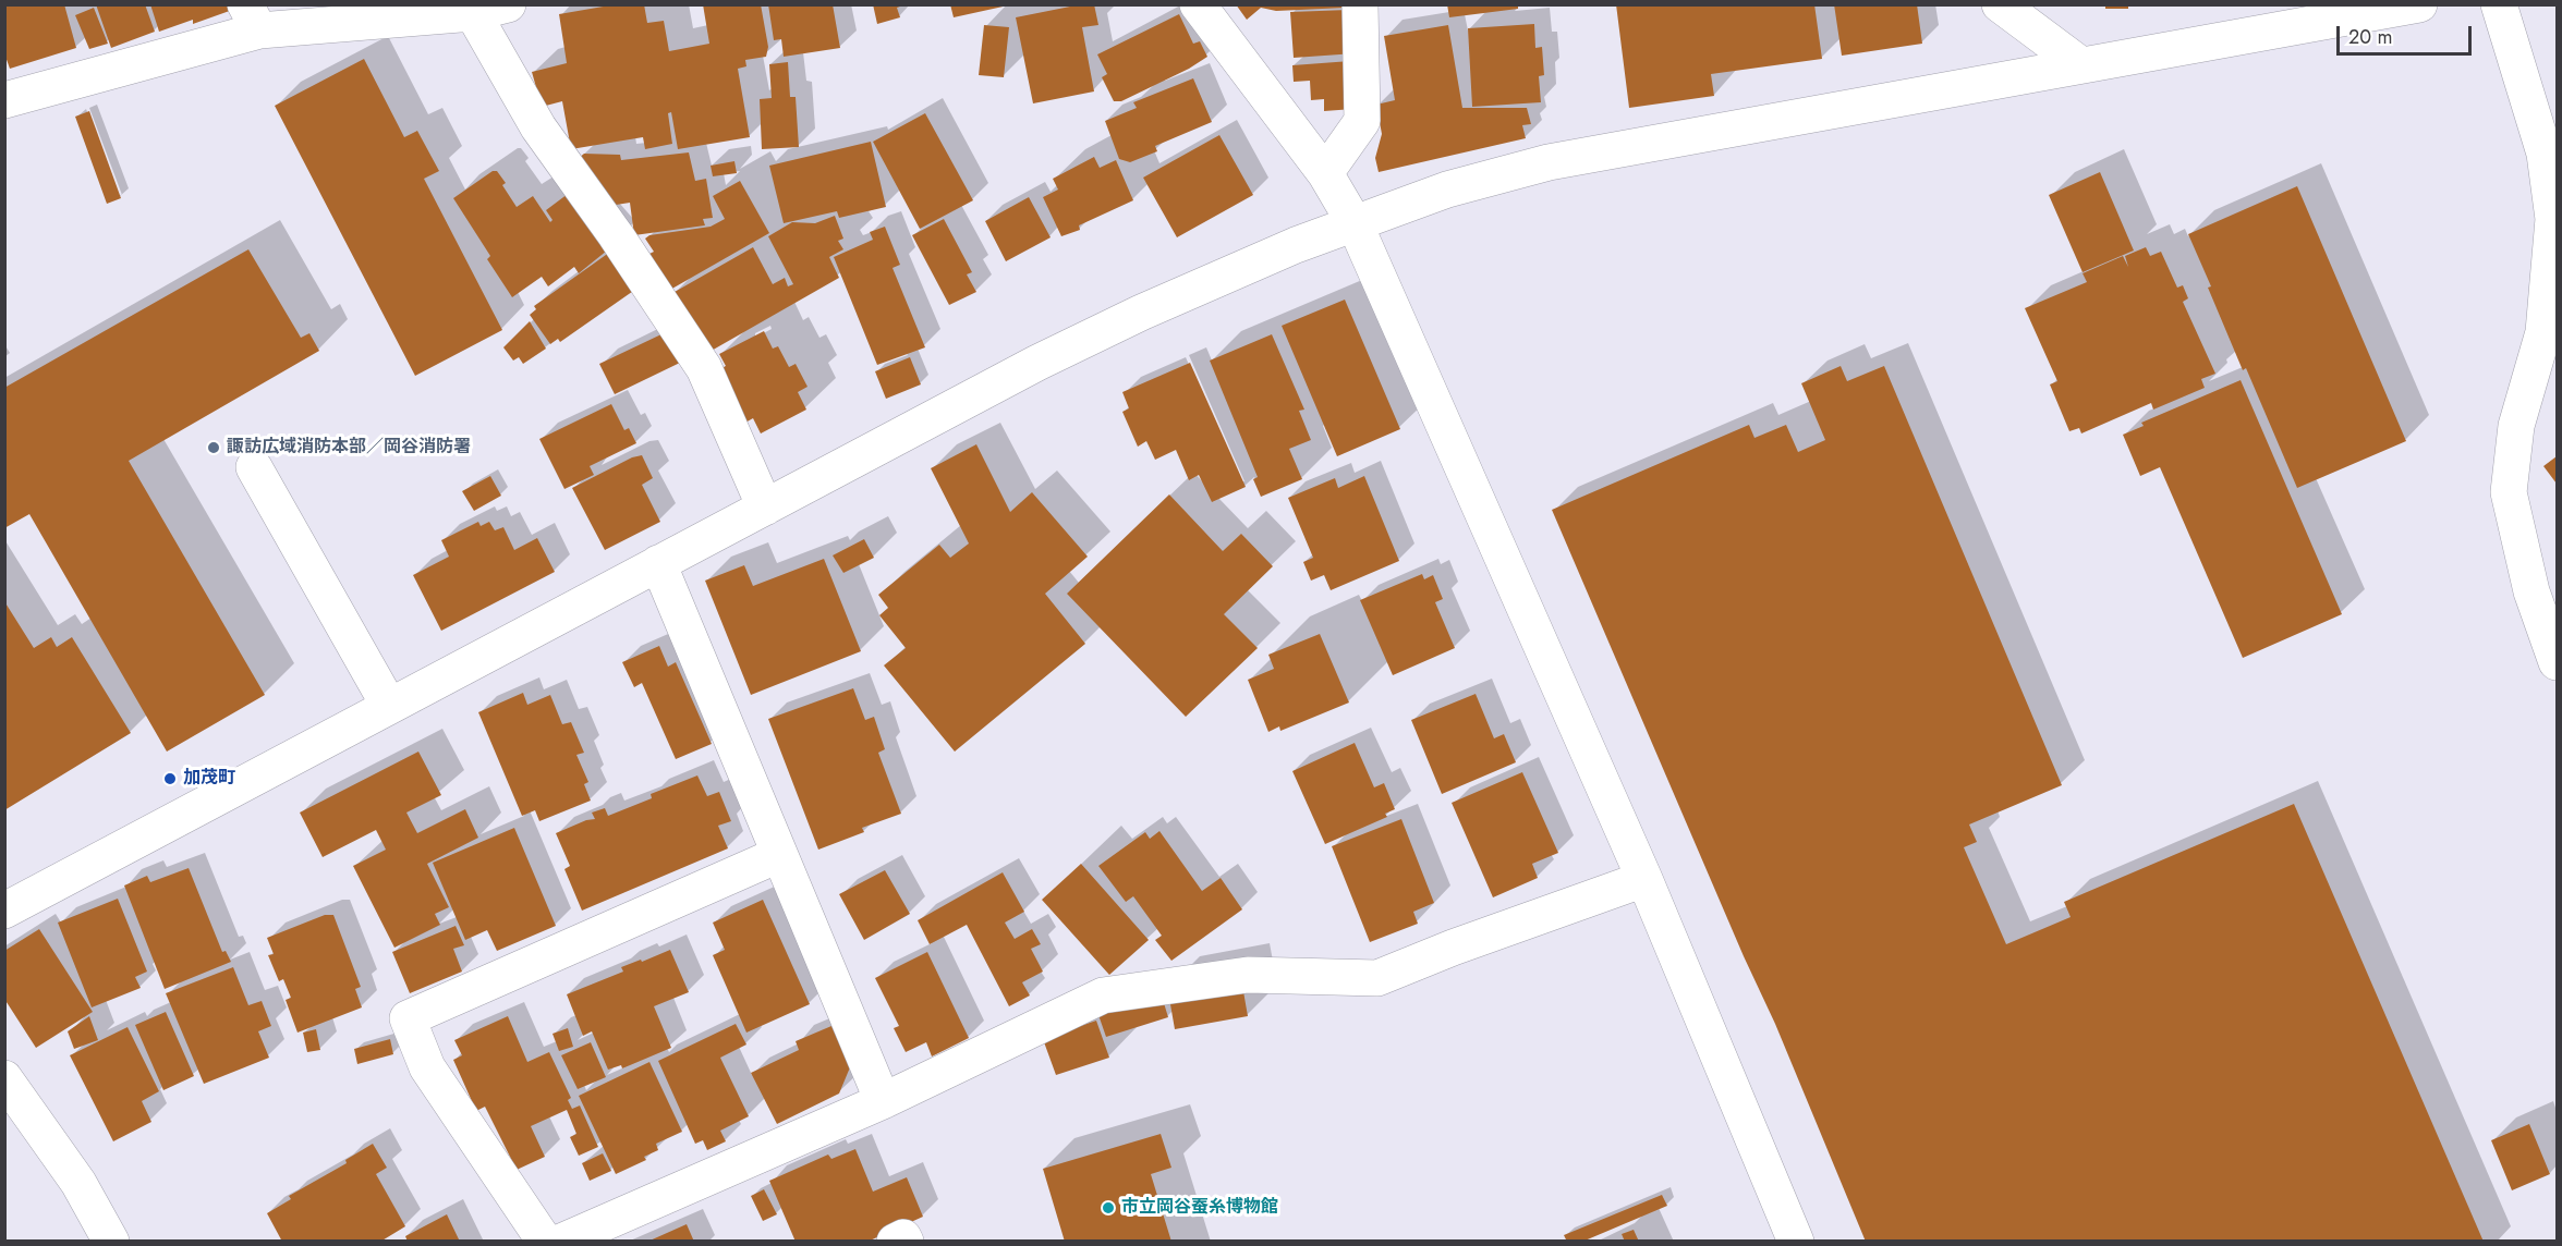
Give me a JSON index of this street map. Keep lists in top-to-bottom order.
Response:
{
  "places": ["諏訪広域消防本部／岡谷消防署", "加茂町", "市立岡谷蚕糸博物館"],
  "scale_bar": "20 m"
}
